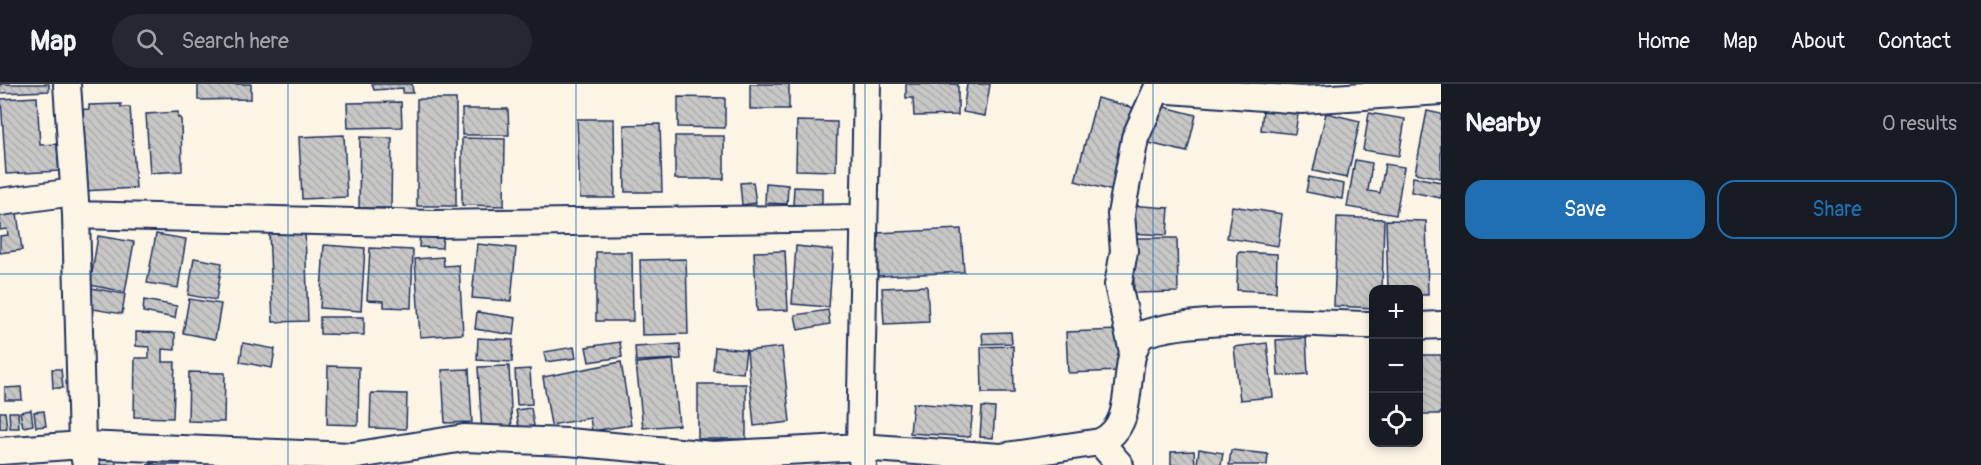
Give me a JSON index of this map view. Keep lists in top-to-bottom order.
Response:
{
  "page": {
    "header": "Map",
    "search": "Search here",
    "nav": [
      "Home",
      "Map",
      "About",
      "Contact"
    ],
    "heading": ["Nearby", "0 results"],
    "buttons": ["Save", "Share"],
    "map_buttons": ["+", "−"]
  }
}
